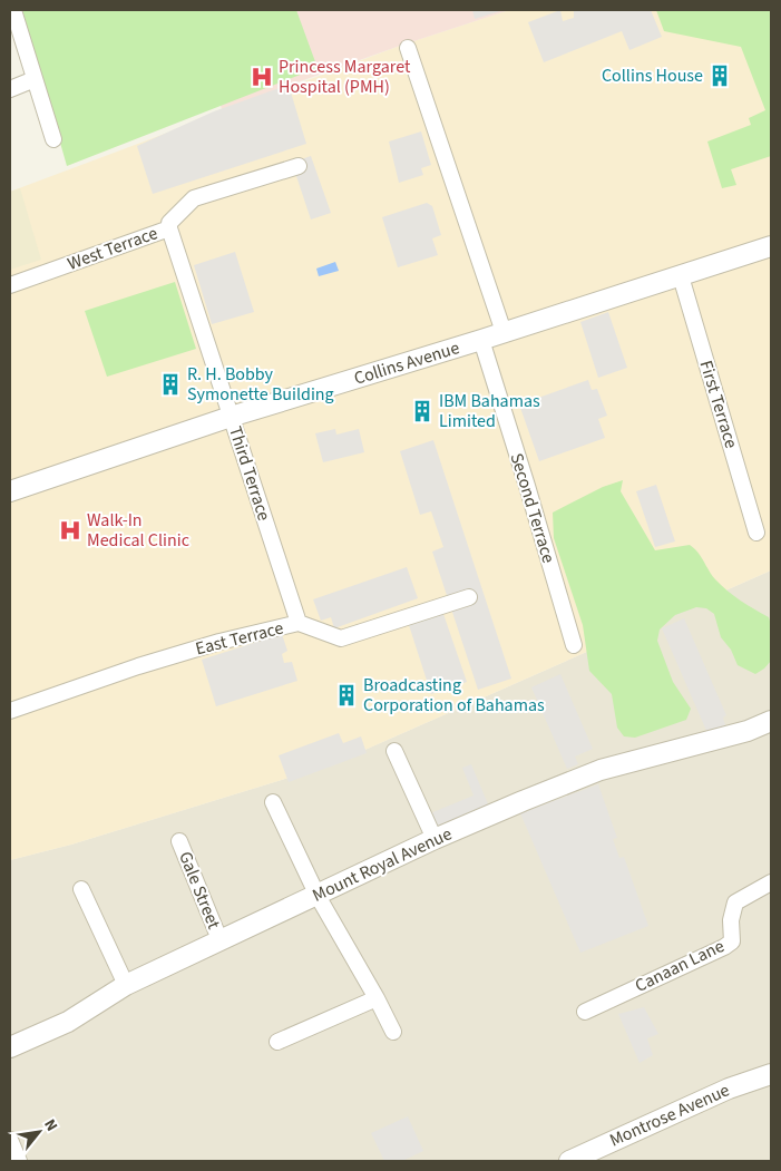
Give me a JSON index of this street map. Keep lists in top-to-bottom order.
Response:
{
  "streets": {
    "street": [
      "West Terrace",
      "Collins Avenue",
      "First Terrace",
      "Third Terrace",
      "Second Terrace",
      "East Terrace",
      "Mount Royal Avenue",
      "Gale Street",
      "Canaan Lane",
      "Montrose Avenue"
    ]
  },
  "crossings": [
    ["West Terrace", "Third Terrace"],
    ["Collins Avenue", "First Terrace"],
    ["Collins Avenue", "Third Terrace"],
    ["Collins Avenue", "Second Terrace"],
    ["Third Terrace", "East Terrace"],
    ["Mount Royal Avenue", "Gale Street"]
  ],
  "places": {
    "building": [
      "Collins House",
      "R. H. Bobby Symonette Building",
      "IBM Bahamas Limited",
      "Broadcasting Corporation of Bahamas"
    ],
    "hospital": ["Princess Margaret Hospital (PMH)", "Walk-In Medical Clinic"]
  },
  "north": "top right"
}
